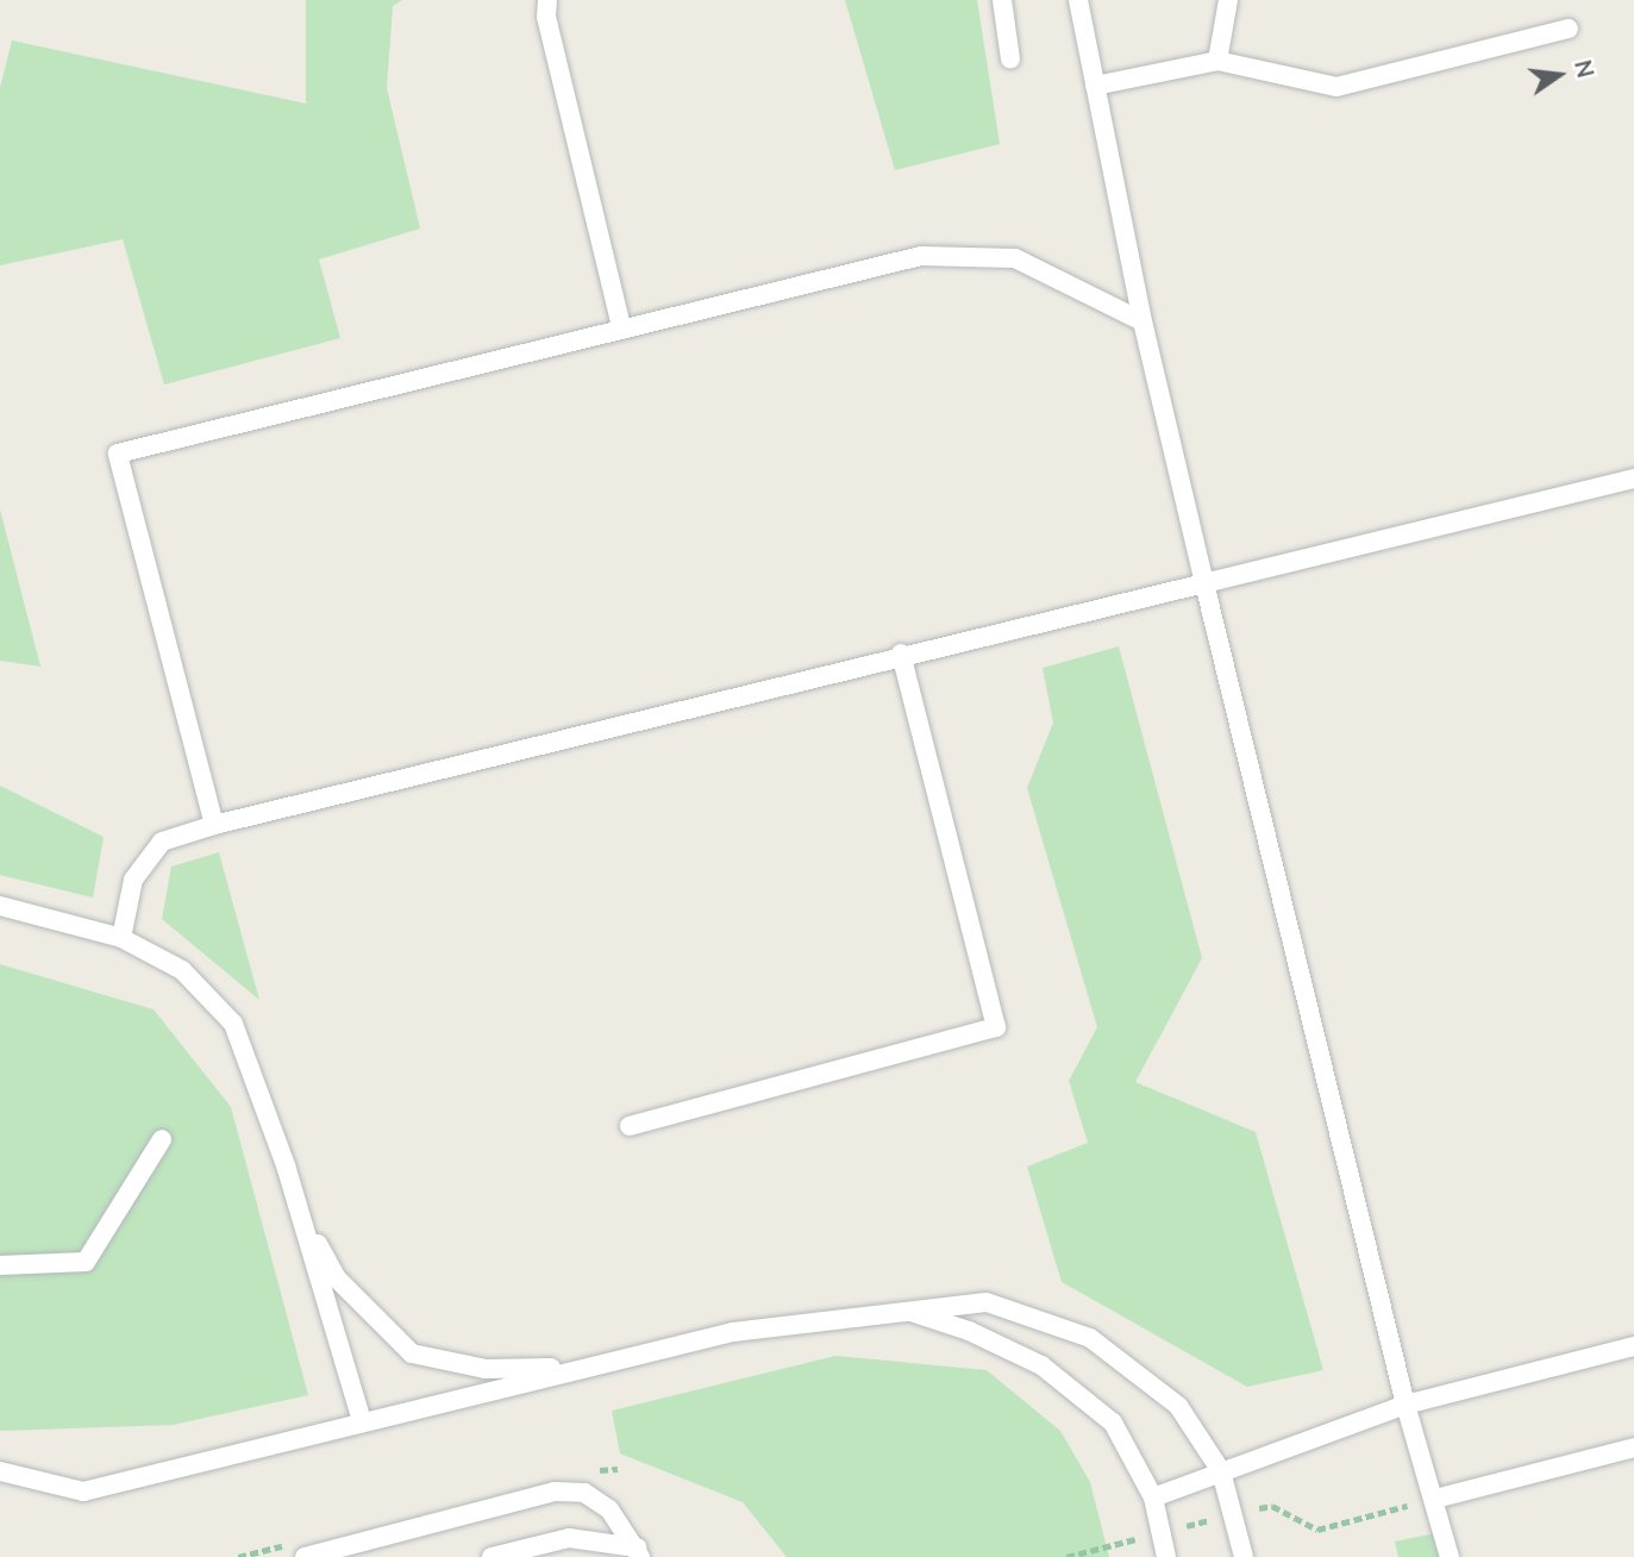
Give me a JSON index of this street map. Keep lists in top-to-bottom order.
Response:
{
  "north": "right"
}
